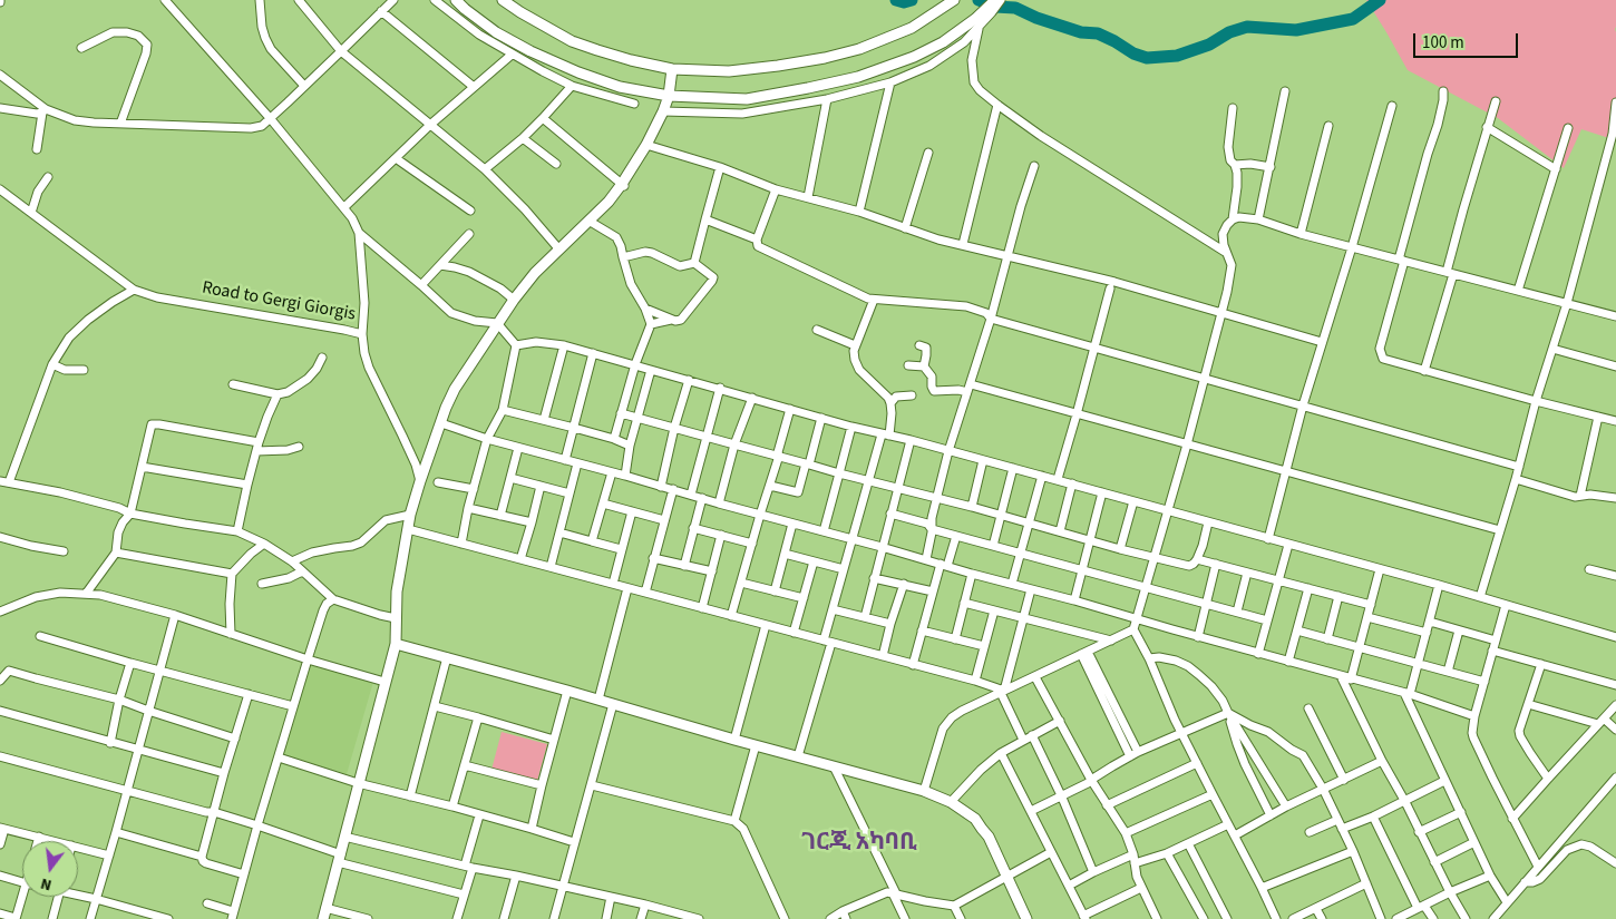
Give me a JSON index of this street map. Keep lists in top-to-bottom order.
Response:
{
  "streets": {
    "street": ["Road to Gergi Giorgis"]
  },
  "districts": ["ገርጂ አካባቢ"],
  "scale_bar": "100 m",
  "north": "bottom"
}
